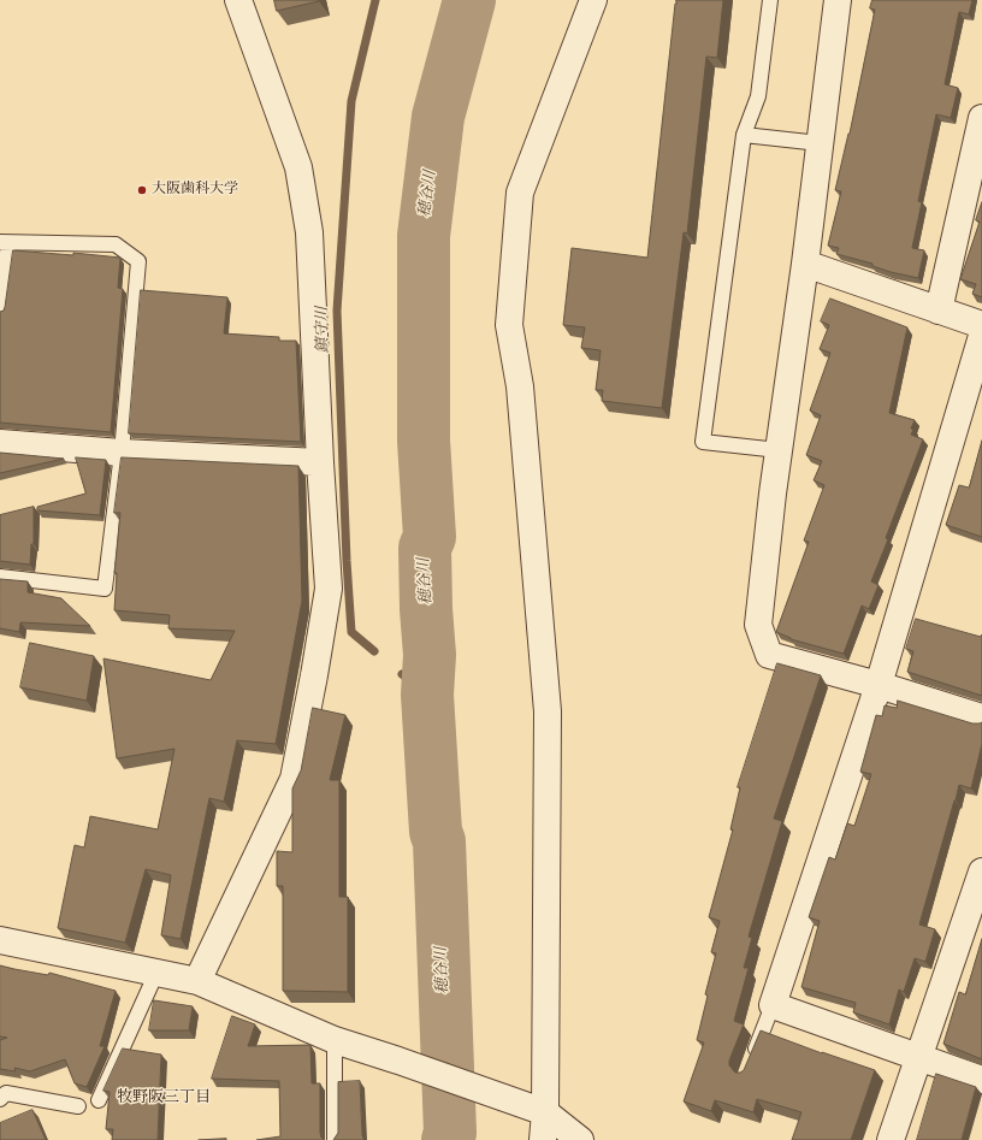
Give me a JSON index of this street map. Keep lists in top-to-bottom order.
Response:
{
  "districts": ["牧野阪三丁目"],
  "water": ["穂谷川", "鎮守川"],
  "places": ["大阪歯科大学"]
}
